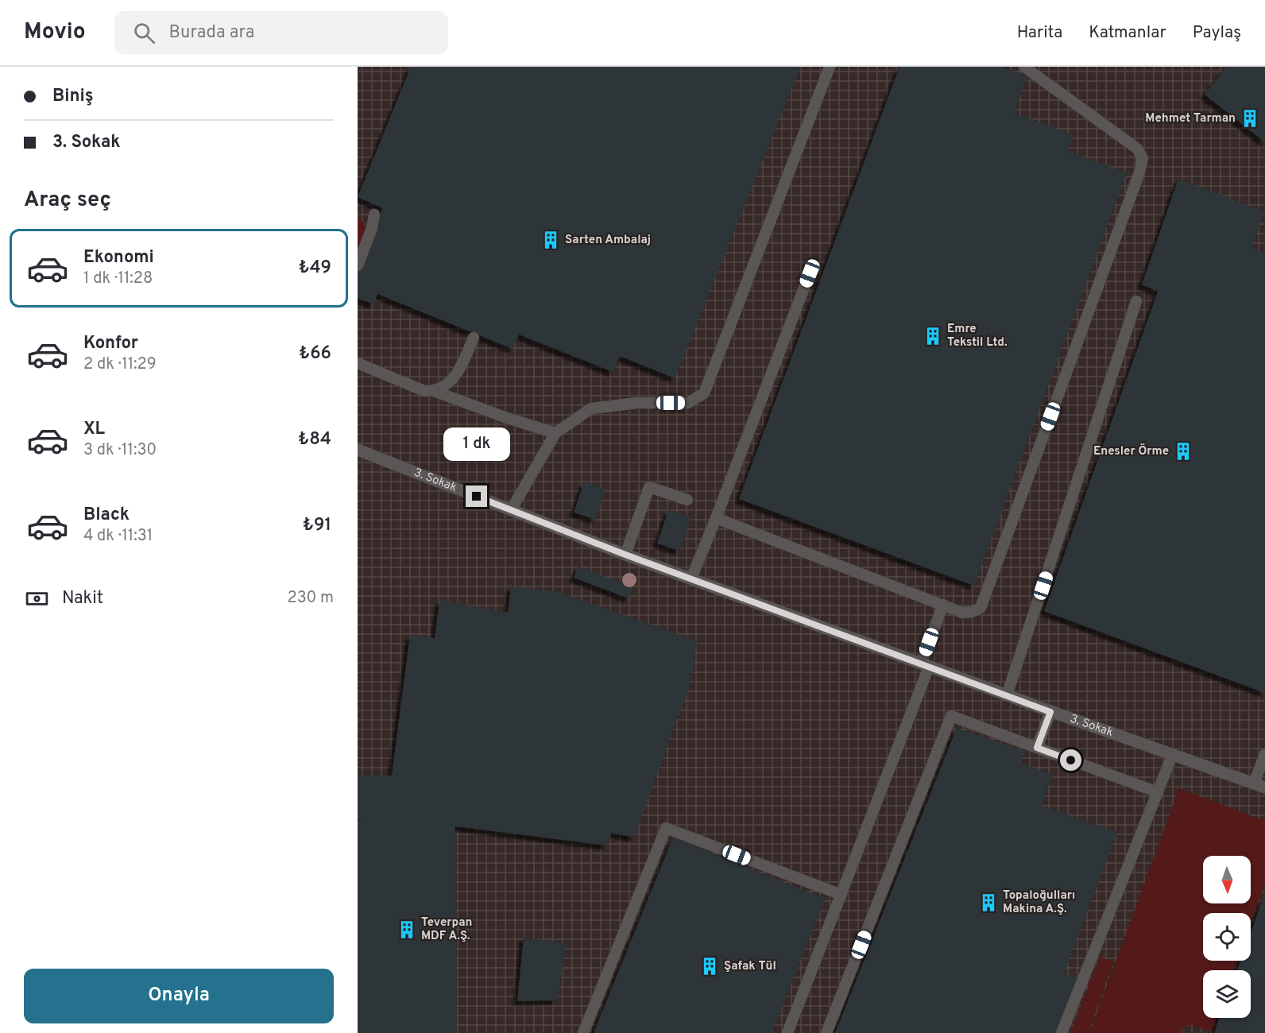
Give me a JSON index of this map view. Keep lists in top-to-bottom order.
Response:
{
  "streets": {
    "street": ["3. Sokak"]
  },
  "places": {
    "building": [
      "Mehmet Tarman",
      "Sarten Ambalaj",
      "Emre Tekstil Ltd.",
      "Enesler Örme",
      "Topaloğulları Makina A.Ş.",
      "Teverpan MDF A.Ş.",
      "Şafak Tül"
    ]
  },
  "north": "bottom",
  "page": {
    "header": "Movio",
    "search": "Burada ara",
    "nav": ["Harita", "Katmanlar", "Paylaş"],
    "banner": ["Biniş", "3. Sokak"],
    "heading": "Araç seç",
    "list": [
      {
        "name": "Ekonomi",
        "note": "1 dk · 11:28",
        "value": "₺49"
      },
      {
        "name": "Konfor",
        "note": "2 dk · 11:29",
        "value": "₺66"
      },
      {
        "name": "XL",
        "note": "3 dk · 11:30",
        "value": "₺84"
      },
      {
        "name": "Black",
        "note": "4 dk · 11:31",
        "value": "₺91"
      }
    ],
    "bubble": "1 dk",
    "pay": ["Nakit", "230 m"],
    "buttons": "Onayla"
  }
}
